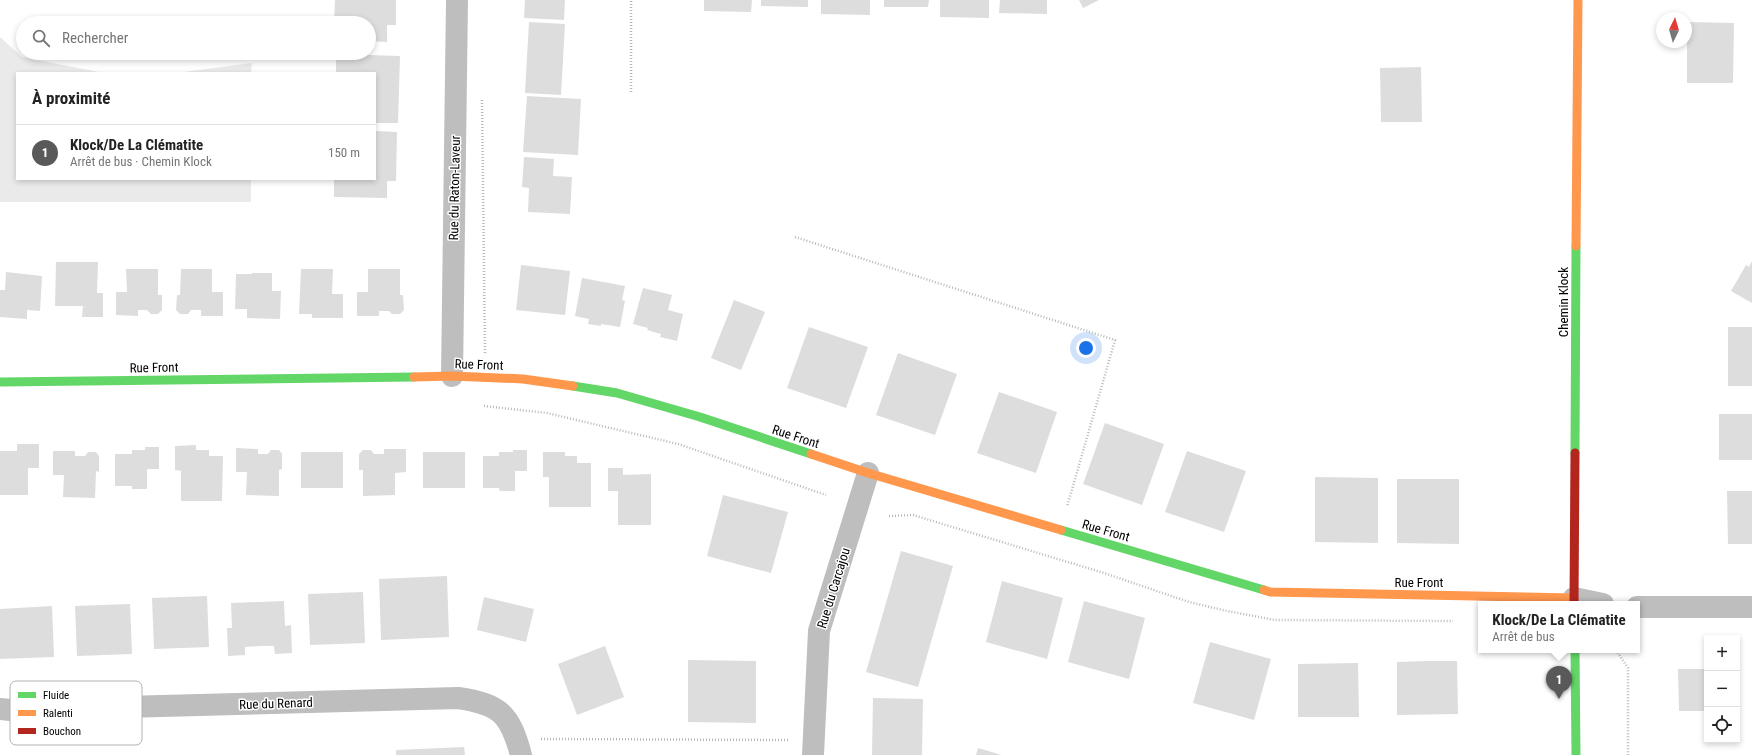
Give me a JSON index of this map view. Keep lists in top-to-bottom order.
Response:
{
  "streets": {
    "street": [
      "Rue du Raton-Laveur",
      "Chemin Klock",
      "Rue Front",
      "Rue du Carcajou",
      "Rue du Renard"
    ]
  },
  "crossings": [
    ["Rue du Raton-Laveur", "Rue Front"],
    ["Chemin Klock", "Rue Front"],
    ["Rue Front", "Rue du Carcajou"]
  ],
  "legend": ["Fluide", "Ralenti", "Bouchon"],
  "north": "top",
  "page": {
    "search": "Rechercher",
    "heading": "À proximité",
    "list": [
      {
        "mark": "1",
        "name": "Klock/De La Clématite",
        "note": "Arrêt de bus · Chemin Klock",
        "value": "150 m"
      }
    ],
    "popup": ["Klock/De La Clématite", "Arrêt de bus"],
    "map_buttons": ["+", "−"],
    "pins": "1"
  }
}
